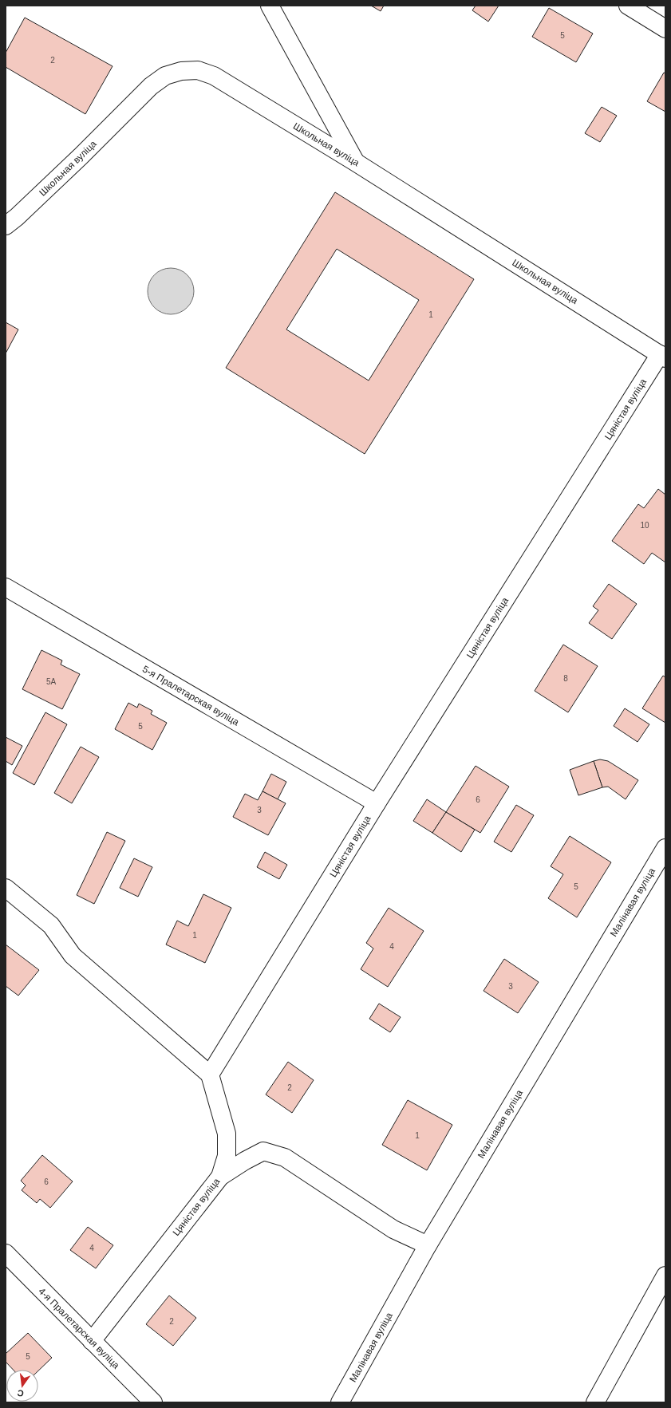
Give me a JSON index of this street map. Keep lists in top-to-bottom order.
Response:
{
  "streets": {
    "street": [
      "Школьная вуліца",
      "Цяністая вуліца",
      "5-я Пралетарская вуліца",
      "Малінавая вуліца",
      "4-я Пралетарская вуліца"
    ]
  },
  "crossings": [
    ["Школьная вуліца", "Цяністая вуліца"],
    ["Цяністая вуліца", "5-я Пралетарская вуліца"],
    ["Цяністая вуліца", "4-я Пралетарская вуліца"]
  ],
  "house_numbers": [
    "5",
    "2",
    "1",
    "10",
    "8",
    "5А",
    "5",
    "6",
    "3",
    "5",
    "1",
    "4",
    "3",
    "2",
    "1",
    "6",
    "4",
    "2",
    "5"
  ],
  "north": "bottom"
}
